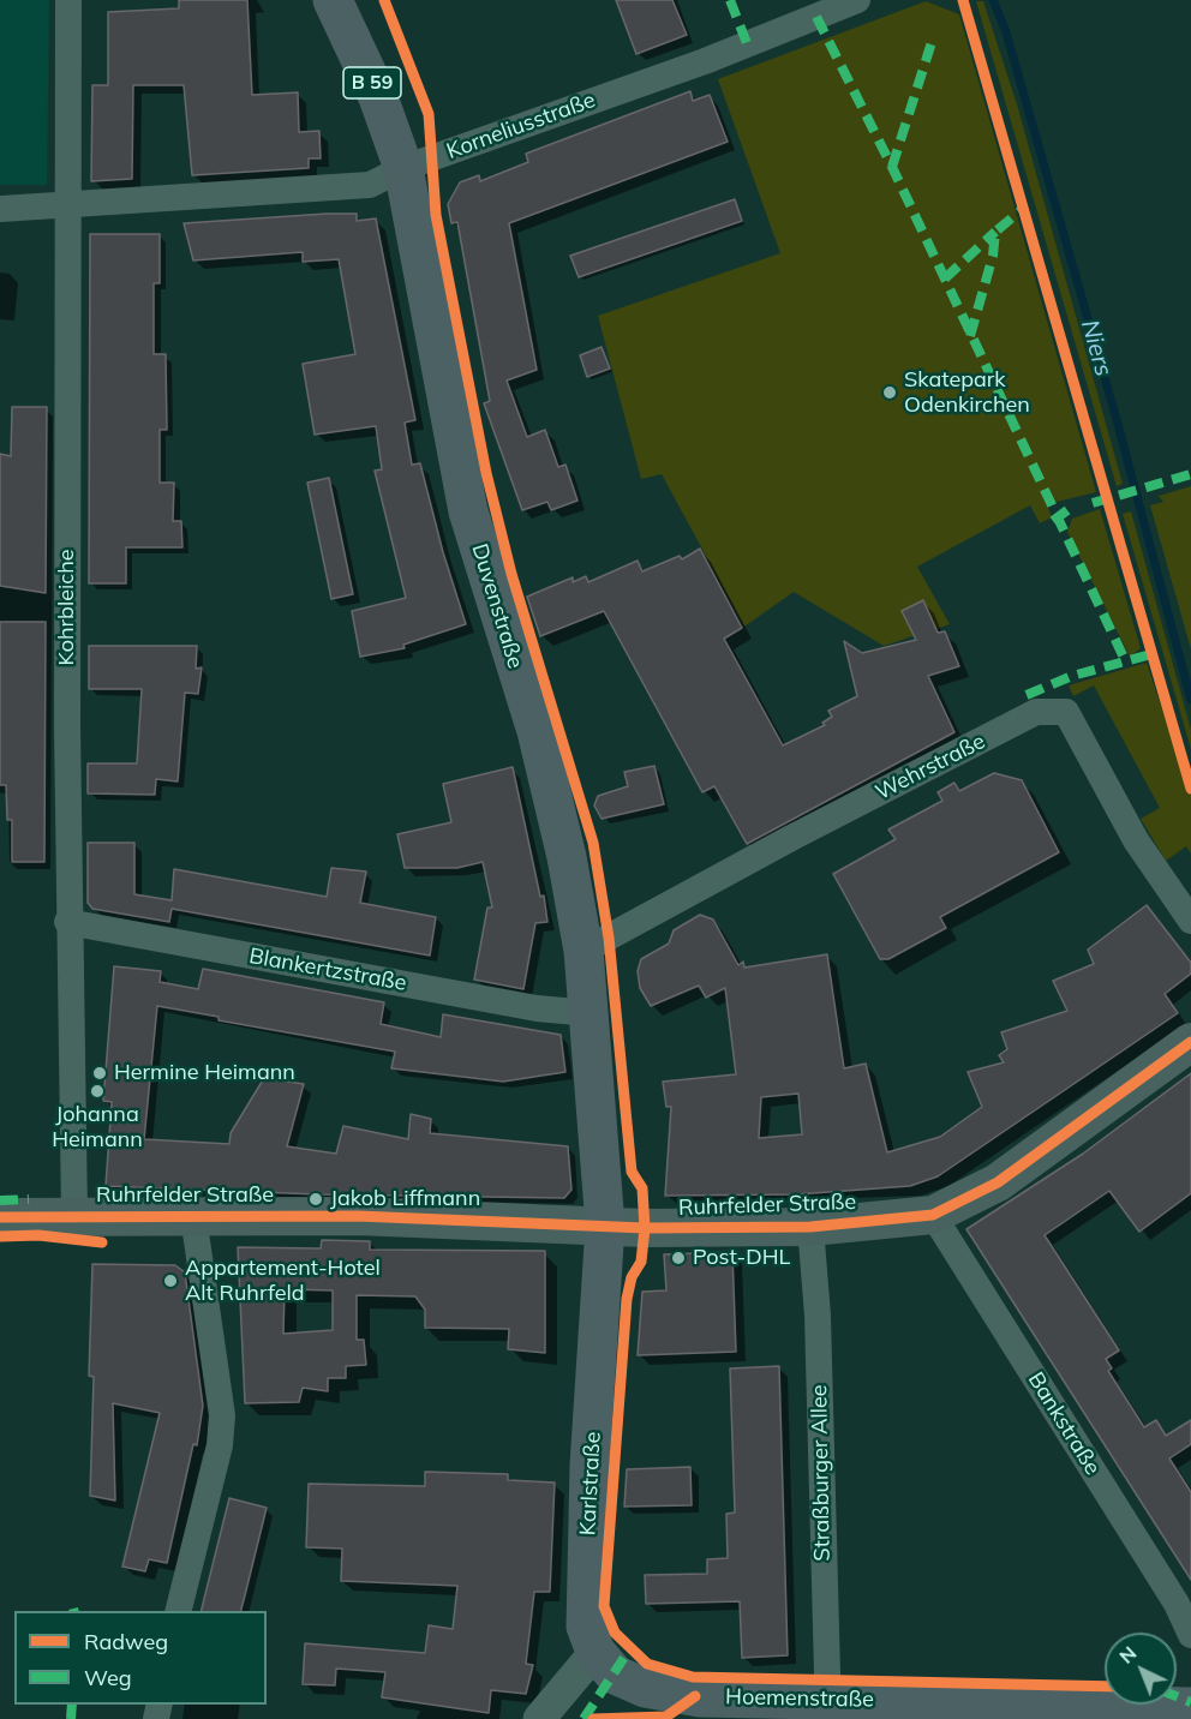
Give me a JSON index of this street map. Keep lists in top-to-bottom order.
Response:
{
  "streets": {
    "main road": [
      "B 59",
      "Duvenstraße",
      "Ruhrfelder Straße",
      "Karlstraße",
      "Hoemenstraße"
    ],
    "street": [
      "Korneliusstraße",
      "Kohrbleiche",
      "Wehrstraße",
      "Blankertzstraße",
      "Bankstraße",
      "Straßburger Allee"
    ]
  },
  "crossings": [
    ["Korneliusstraße", "Duvenstraße"],
    ["Korneliusstraße", "Kohrbleiche"],
    ["Duvenstraße", "Wehrstraße"],
    ["Duvenstraße", "Blankertzstraße"],
    ["Duvenstraße", "Ruhrfelder Straße"],
    ["Duvenstraße", "Karlstraße"],
    ["Kohrbleiche", "Blankertzstraße"],
    ["Kohrbleiche", "Ruhrfelder Straße"],
    ["Ruhrfelder Straße", "Bankstraße"],
    ["Ruhrfelder Straße", "Straßburger Allee"],
    ["Ruhrfelder Straße", "Karlstraße"],
    ["Straßburger Allee", "Hoemenstraße"],
    ["Karlstraße", "Hoemenstraße"]
  ],
  "water": ["Niers"],
  "places": [
    "Skatepark Odenkirchen",
    "Hermine Heimann",
    "Johanna Heimann",
    "Jakob Liffmann",
    "Post-DHL",
    "Appartement-Hotel Alt Ruhrfeld"
  ],
  "legend": ["Radweg", "Weg"],
  "north": "top left"
}
